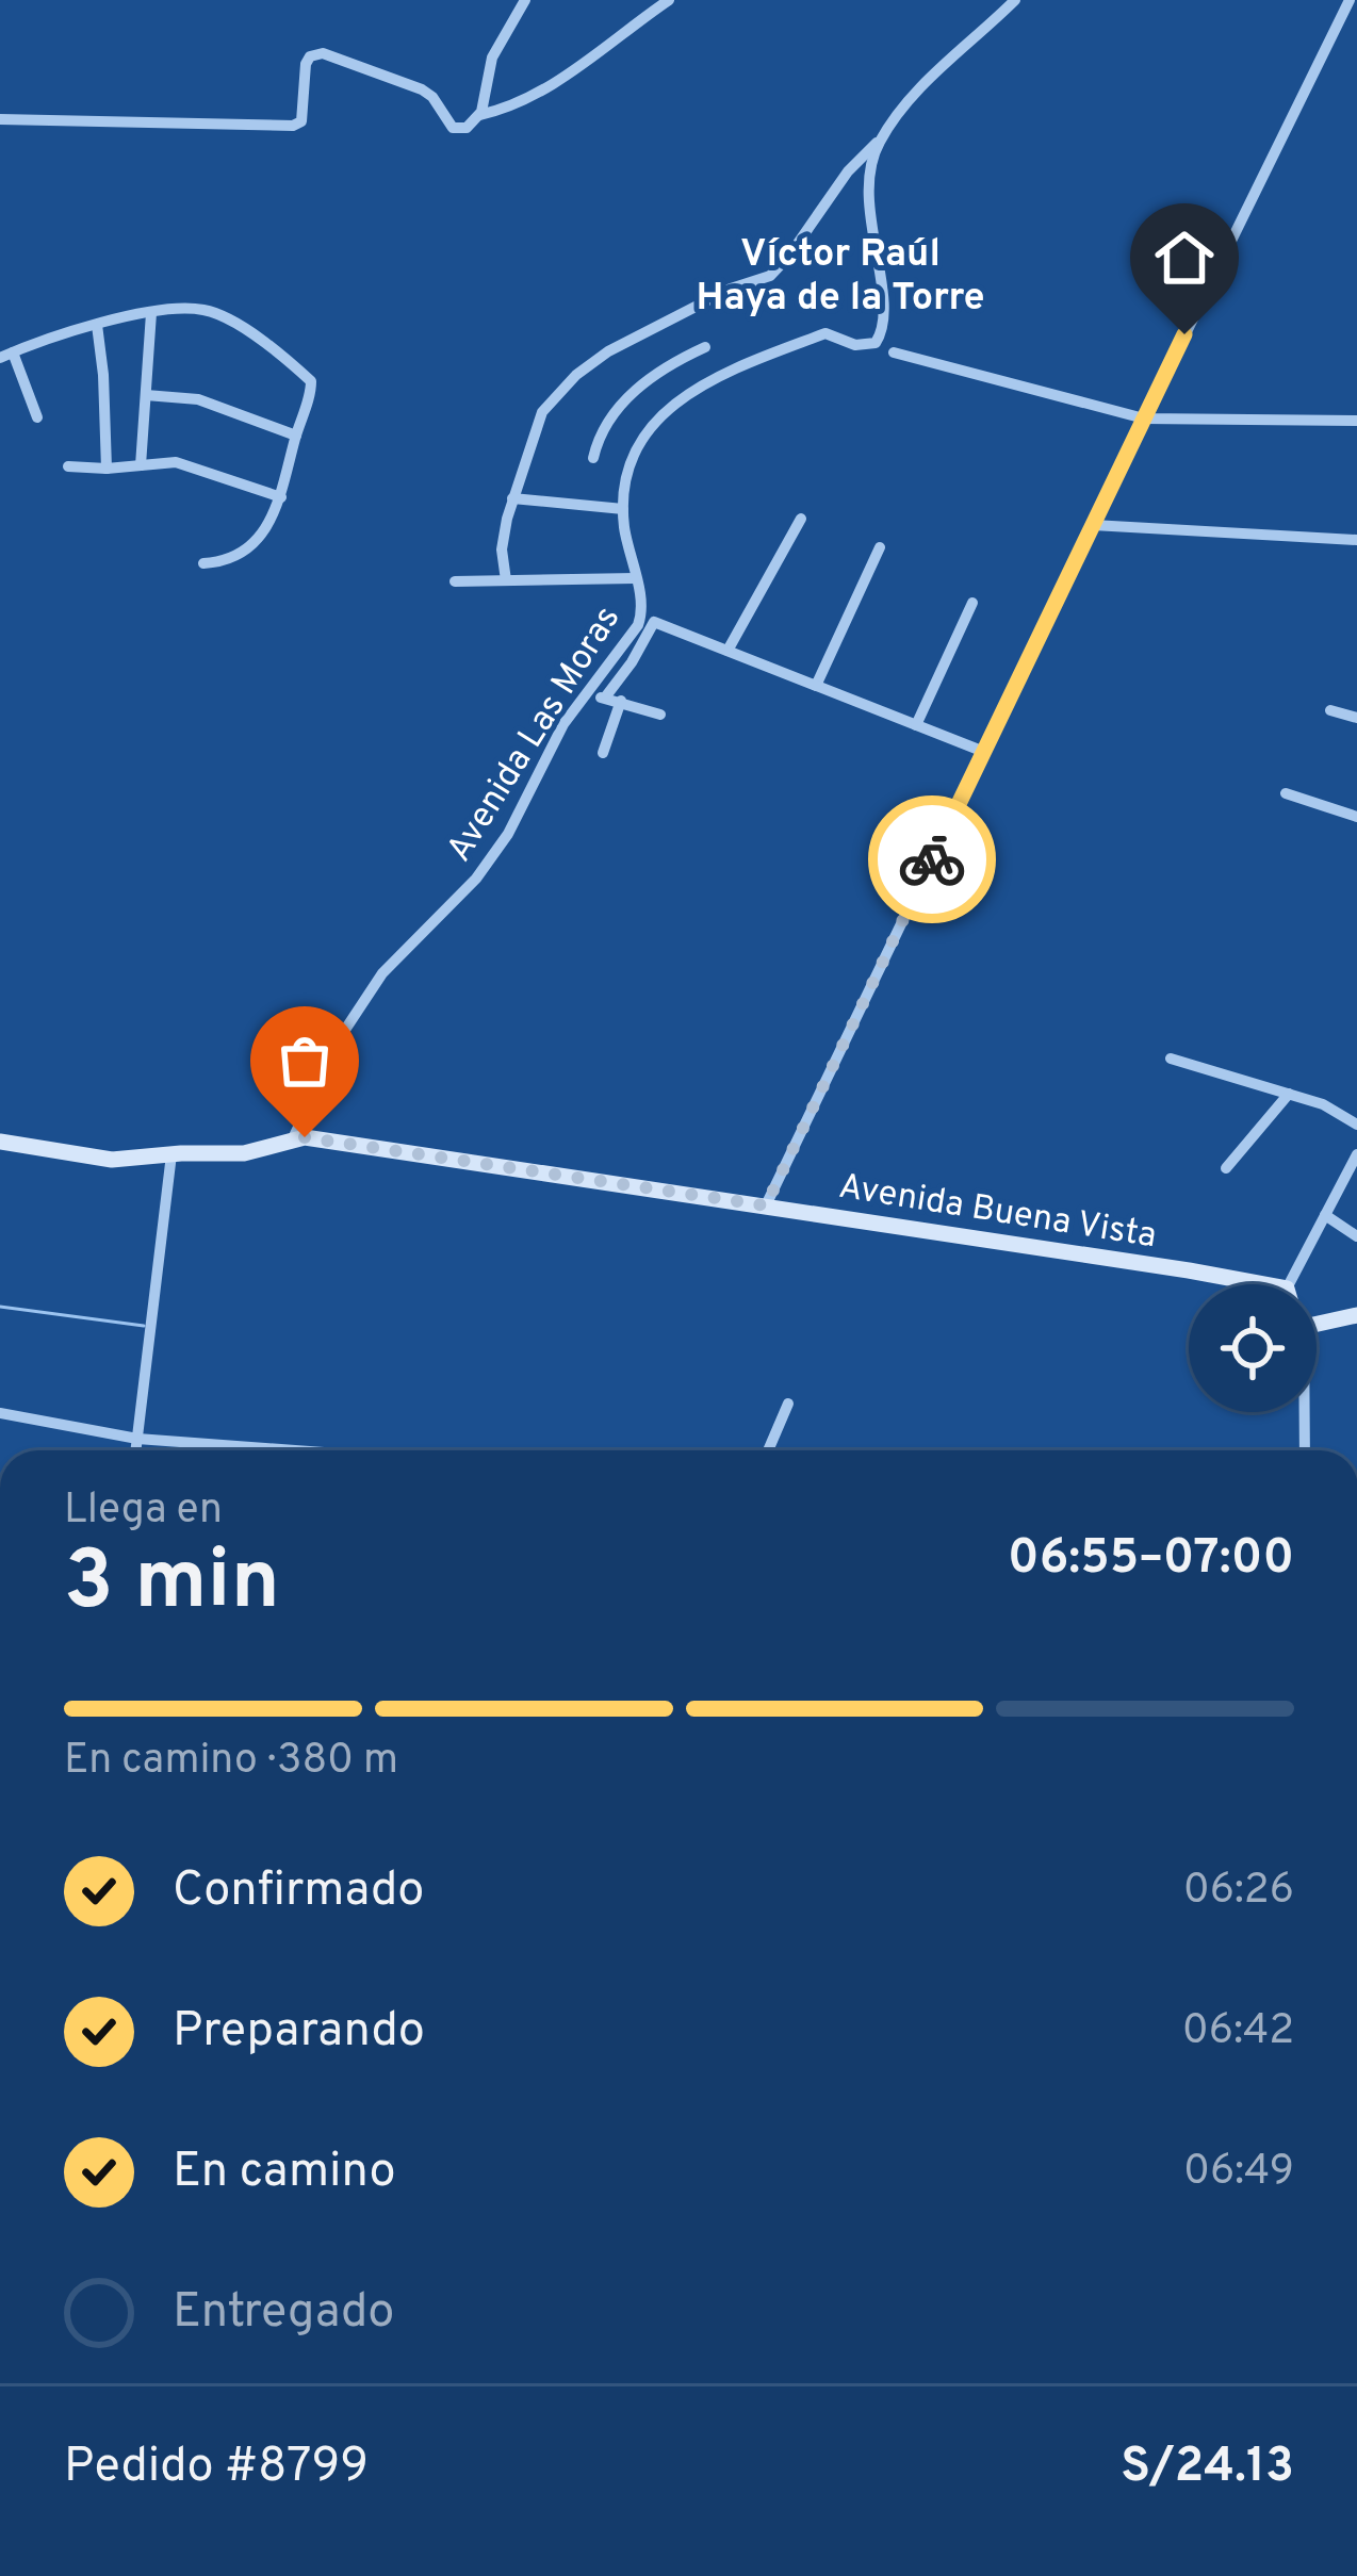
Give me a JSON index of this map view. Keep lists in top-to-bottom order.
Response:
{
  "streets": {
    "street": ["Avenida Las Moras", "Avenida Buena Vista"]
  },
  "crossings": [
    ["Avenida Las Moras", "Avenida Buena Vista"]
  ],
  "districts": ["Víctor Raúl Haya de la Torre"],
  "page": {
    "heading": ["3 min", "Llega en", "06:55–07:00"],
    "panel": ["Pedido #8799", "S/24.13"],
    "bar": "En camino · 380 m",
    "list": [
      ["Confirmado", "06:26"],
      ["Preparando", "06:42"],
      ["En camino", "06:49"],
      "Entregado"
    ]
  }
}
